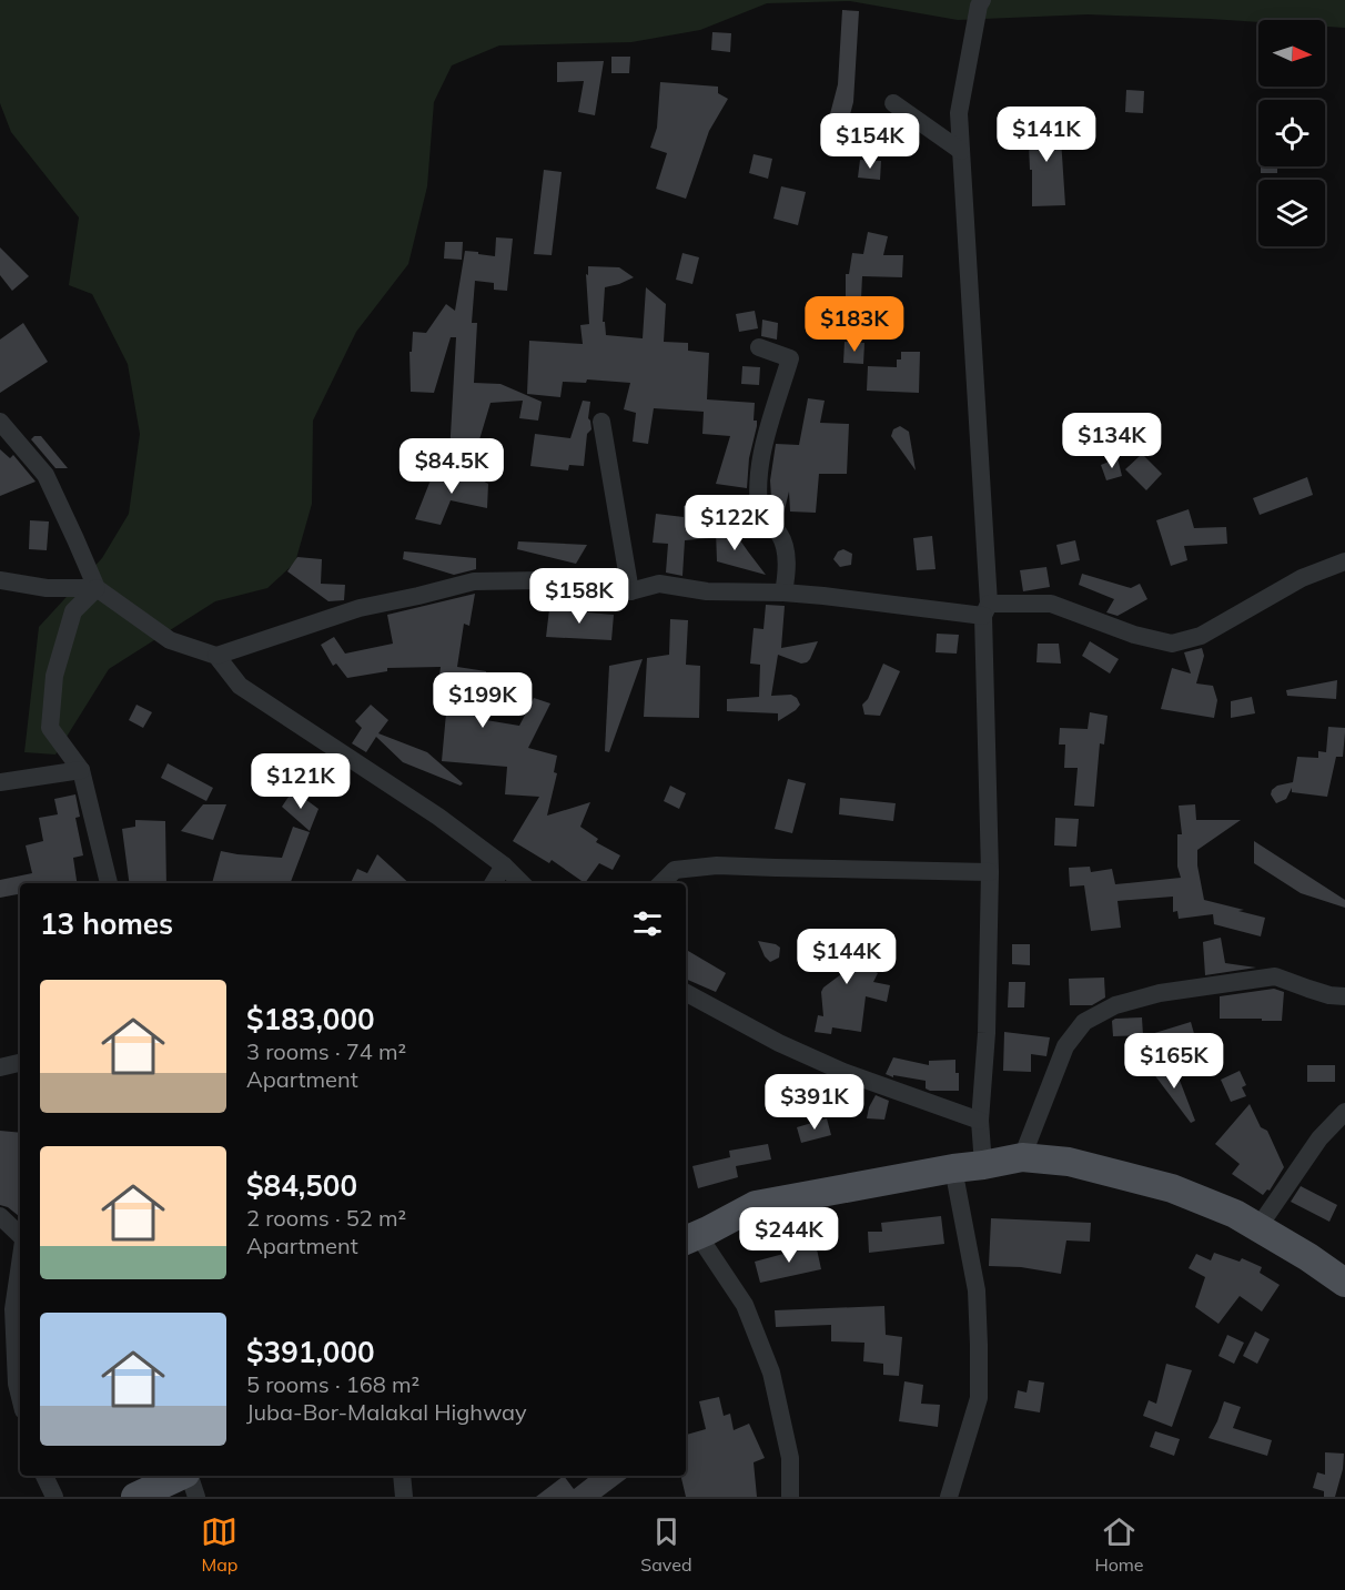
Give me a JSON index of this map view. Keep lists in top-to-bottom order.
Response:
{
  "north": "right",
  "page": {
    "price": [
      "$141K",
      "$154K",
      "$183K",
      "$134K",
      "$84.5K",
      "$122K",
      "$158K",
      "$199K",
      "$121K",
      "$144K",
      "$165K",
      "$391K",
      "$244K"
    ],
    "heading": "13 homes",
    "list": [
      {
        "name": "$183,000",
        "note": "3 rooms · 74 m² · Apartment"
      },
      {
        "name": "$84,500",
        "note": "2 rooms · 52 m² · Apartment"
      },
      {
        "name": "$391,000",
        "note": "5 rooms · 168 m² · Juba-Bor-Malakal Highway"
      }
    ],
    "tabs": ["Map", "Saved", "Home"]
  }
}
